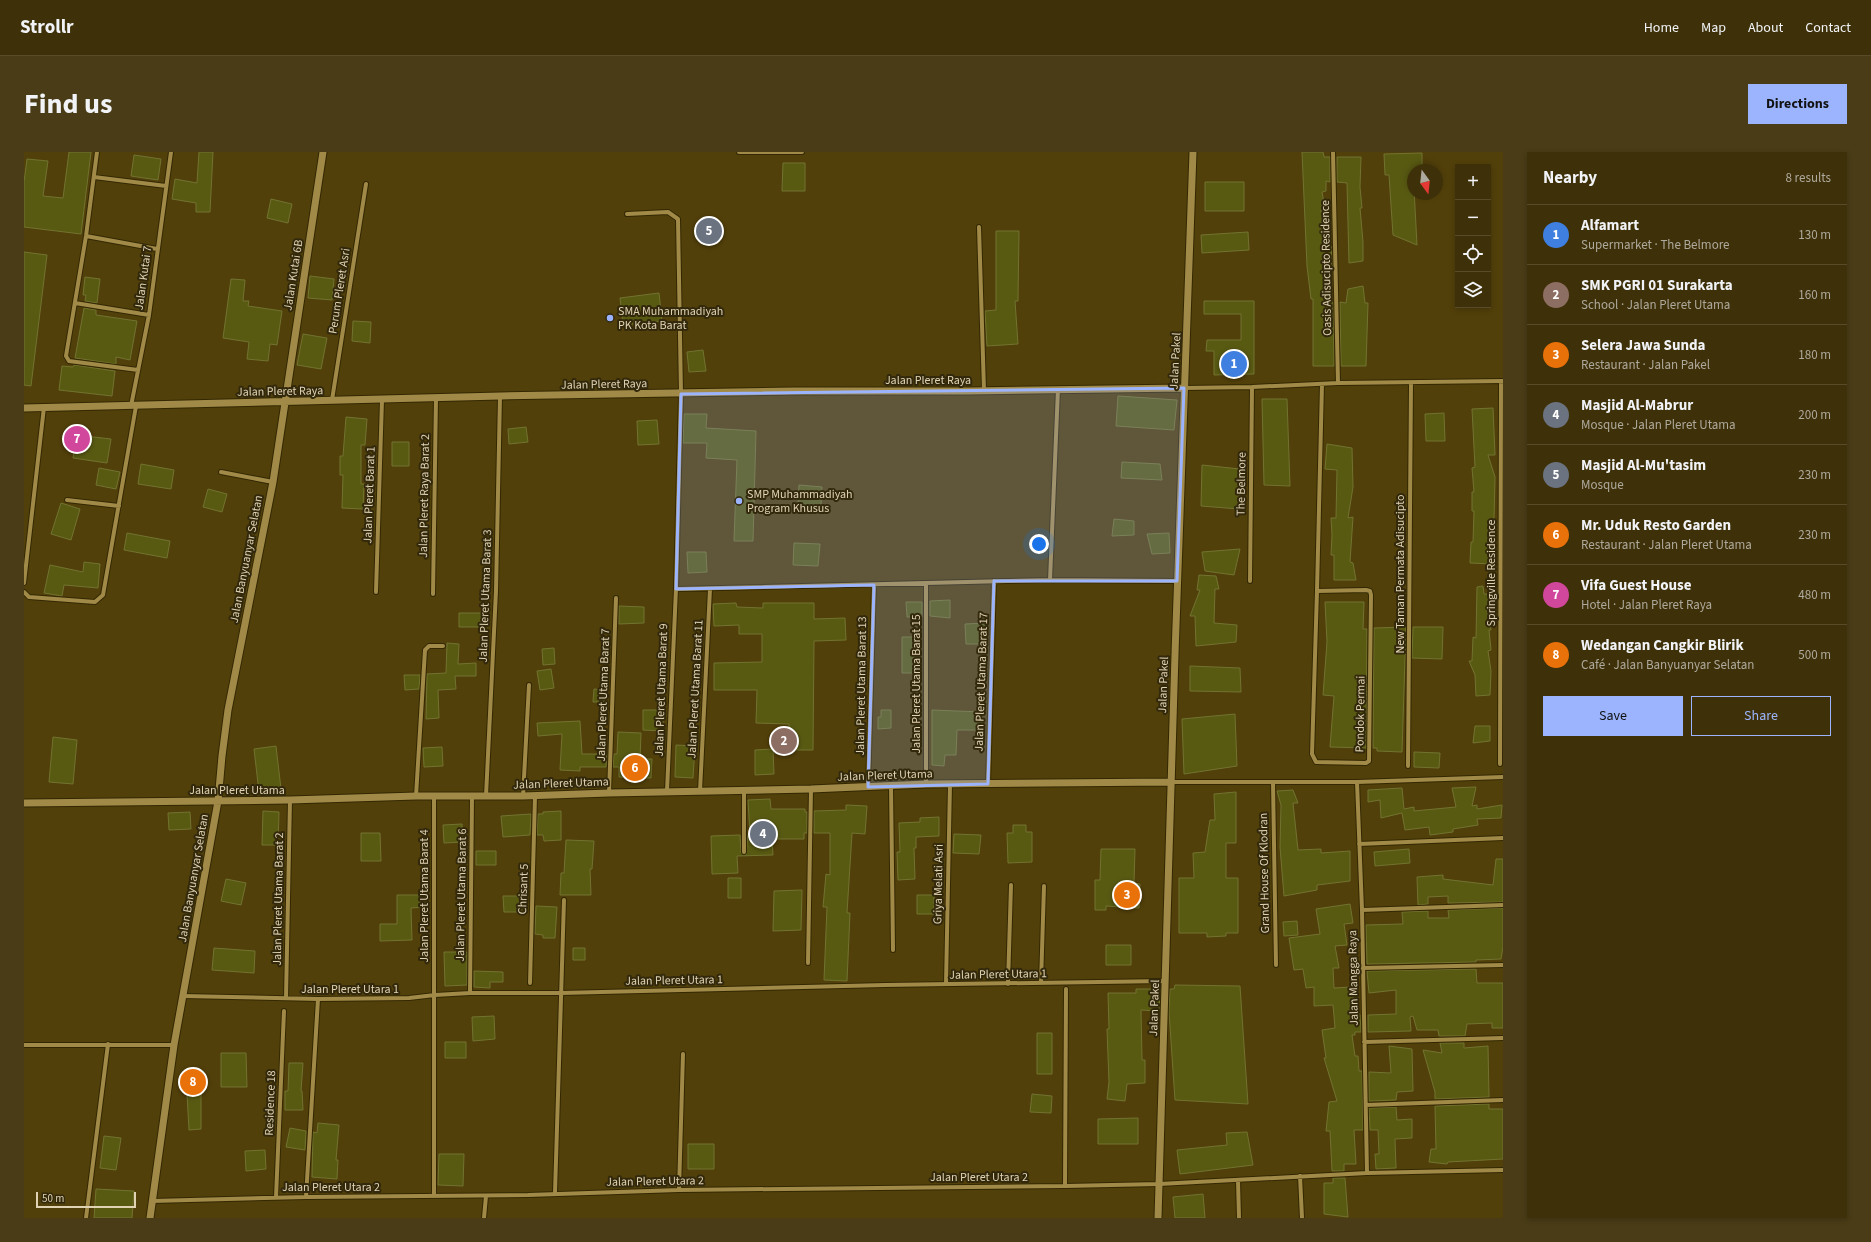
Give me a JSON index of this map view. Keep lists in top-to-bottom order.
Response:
{
  "streets": {
    "street": [
      "Oasis Adisucipto Residence",
      "Jalan Kutai 6B",
      "Jalan Kutai 7",
      "Perum Pleret Asri",
      "Jalan Pakel",
      "Jalan Pleret Raya",
      "The Belmore",
      "Jalan Pleret Barat 1",
      "Jalan Pleret Raya Barat 2",
      "Jalan Banyuanyar Selatan",
      "Springville Residence",
      "New Taman Permata Adisucipto",
      "Jalan Pleret Utama Barat 3",
      "Jalan Pleret Utama Barat 17",
      "Jalan Pleret Utama Barat 15",
      "Jalan Pleret Utama Barat 13",
      "Jalan Pleret Utama Barat 11",
      "Jalan Pleret Utama Barat 9",
      "Jalan Pleret Utama Barat 7",
      "Pondok Permai",
      "Jalan Pleret Utama",
      "Grand House Of Klodran",
      "Griya Melati Asri",
      "Chrisant 5",
      "Jalan Pleret Utama Barat 6",
      "Jalan Pleret Utama Barat 4",
      "Jalan Pleret Utama Barat 2",
      "Jalan Pleret Utara 1",
      "Jalan Mangga Raya",
      "Residence 18",
      "Jalan Pleret Utara 2"
    ]
  },
  "crossings": [
    ["Jalan Kutai 6B", "Jalan Pleret Raya"],
    ["Jalan Kutai 6B", "Jalan Banyuanyar Selatan"],
    ["Jalan Kutai 7", "Jalan Pleret Raya"],
    ["Perum Pleret Asri", "Jalan Pleret Raya"],
    ["Jalan Pakel", "Jalan Pleret Raya"],
    ["Jalan Pakel", "Jalan Pleret Utama"],
    ["Jalan Pakel", "Jalan Pleret Utara 1"],
    ["Jalan Pakel", "Jalan Pleret Utara 2"],
    ["Jalan Pleret Raya", "Jalan Pleret Barat 1"],
    ["Jalan Pleret Raya", "Jalan Pleret Raya Barat 2"],
    ["Jalan Pleret Raya", "Jalan Banyuanyar Selatan"],
    ["Jalan Pleret Raya", "Jalan Pleret Utama Barat 3"],
    ["Jalan Pleret Raya", "Jalan Pleret Utama Barat 9"],
    ["Jalan Banyuanyar Selatan", "Jalan Pleret Utama"],
    ["Jalan Banyuanyar Selatan", "Jalan Pleret Utara 1"],
    ["Jalan Banyuanyar Selatan", "Jalan Pleret Utara 2"],
    ["Jalan Pleret Utama Barat 3", "Jalan Pleret Utama"],
    ["Jalan Pleret Utama Barat 17", "Jalan Pleret Utama"],
    ["Jalan Pleret Utama Barat 15", "Jalan Pleret Utama"],
    ["Jalan Pleret Utama Barat 13", "Jalan Pleret Utama"],
    ["Jalan Pleret Utama Barat 11", "Jalan Pleret Utama"],
    ["Jalan Pleret Utama Barat 9", "Jalan Pleret Utama"],
    ["Jalan Pleret Utama Barat 7", "Jalan Pleret Utama"],
    ["Jalan Pleret Utama", "Griya Melati Asri"],
    ["Jalan Pleret Utama", "Chrisant 5"],
    ["Jalan Pleret Utama", "Jalan Pleret Utama Barat 6"],
    ["Jalan Pleret Utama", "Jalan Pleret Utama Barat 4"],
    ["Jalan Pleret Utama", "Jalan Pleret Utama Barat 2"],
    ["Griya Melati Asri", "Jalan Pleret Utara 1"],
    ["Jalan Pleret Utama Barat 6", "Jalan Pleret Utara 1"],
    ["Jalan Pleret Utama Barat 4", "Jalan Pleret Utara 1"],
    ["Jalan Pleret Utama Barat 4", "Jalan Pleret Utara 2"],
    ["Jalan Pleret Utama Barat 2", "Jalan Pleret Utara 1"],
    ["Jalan Mangga Raya", "Jalan Pleret Utara 2"],
    ["Residence 18", "Jalan Pleret Utara 2"]
  ],
  "places": ["SMA Muhammadiyah PK Kota Barat", "SMP Muhammadiyah Program Khusus"],
  "scale_bar": "50 m",
  "north": "bottom",
  "page": {
    "header": "Strollr",
    "nav": [
      "Home",
      "Map",
      "About",
      "Contact"
    ],
    "title": "Find us",
    "buttons": [
      "Directions",
      ["Save", "Share"]
    ],
    "heading": ["Nearby", "8 results"],
    "map_buttons": ["+", "−"],
    "list": [
      {
        "mark": "1",
        "name": "Alfamart",
        "note": "Supermarket · The Belmore",
        "value": "130 m"
      },
      {
        "mark": "2",
        "name": "SMK PGRI 01 Surakarta",
        "note": "School · Jalan Pleret Utama",
        "value": "160 m"
      },
      {
        "mark": "3",
        "name": "Selera Jawa Sunda",
        "note": "Restaurant · Jalan Pakel",
        "value": "180 m"
      },
      {
        "mark": "4",
        "name": "Masjid Al-Mabrur",
        "note": "Mosque · Jalan Pleret Utama",
        "value": "200 m"
      },
      {
        "mark": "5",
        "name": "Masjid Al-Mu'tasim",
        "note": "Mosque",
        "value": "230 m"
      },
      {
        "mark": "6",
        "name": "Mr. Uduk Resto Garden",
        "note": "Restaurant · Jalan Pleret Utama",
        "value": "230 m"
      },
      {
        "mark": "7",
        "name": "Vifa Guest House",
        "note": "Hotel · Jalan Pleret Raya",
        "value": "480 m"
      },
      {
        "mark": "8",
        "name": "Wedangan Cangkir Blirik",
        "note": "Café · Jalan Banyuanyar Selatan",
        "value": "500 m"
      }
    ],
    "pins": [
      "5",
      "1",
      "7",
      "2",
      "6",
      "4",
      "3",
      "8"
    ],
    "scale": "50 m"
  }
}
